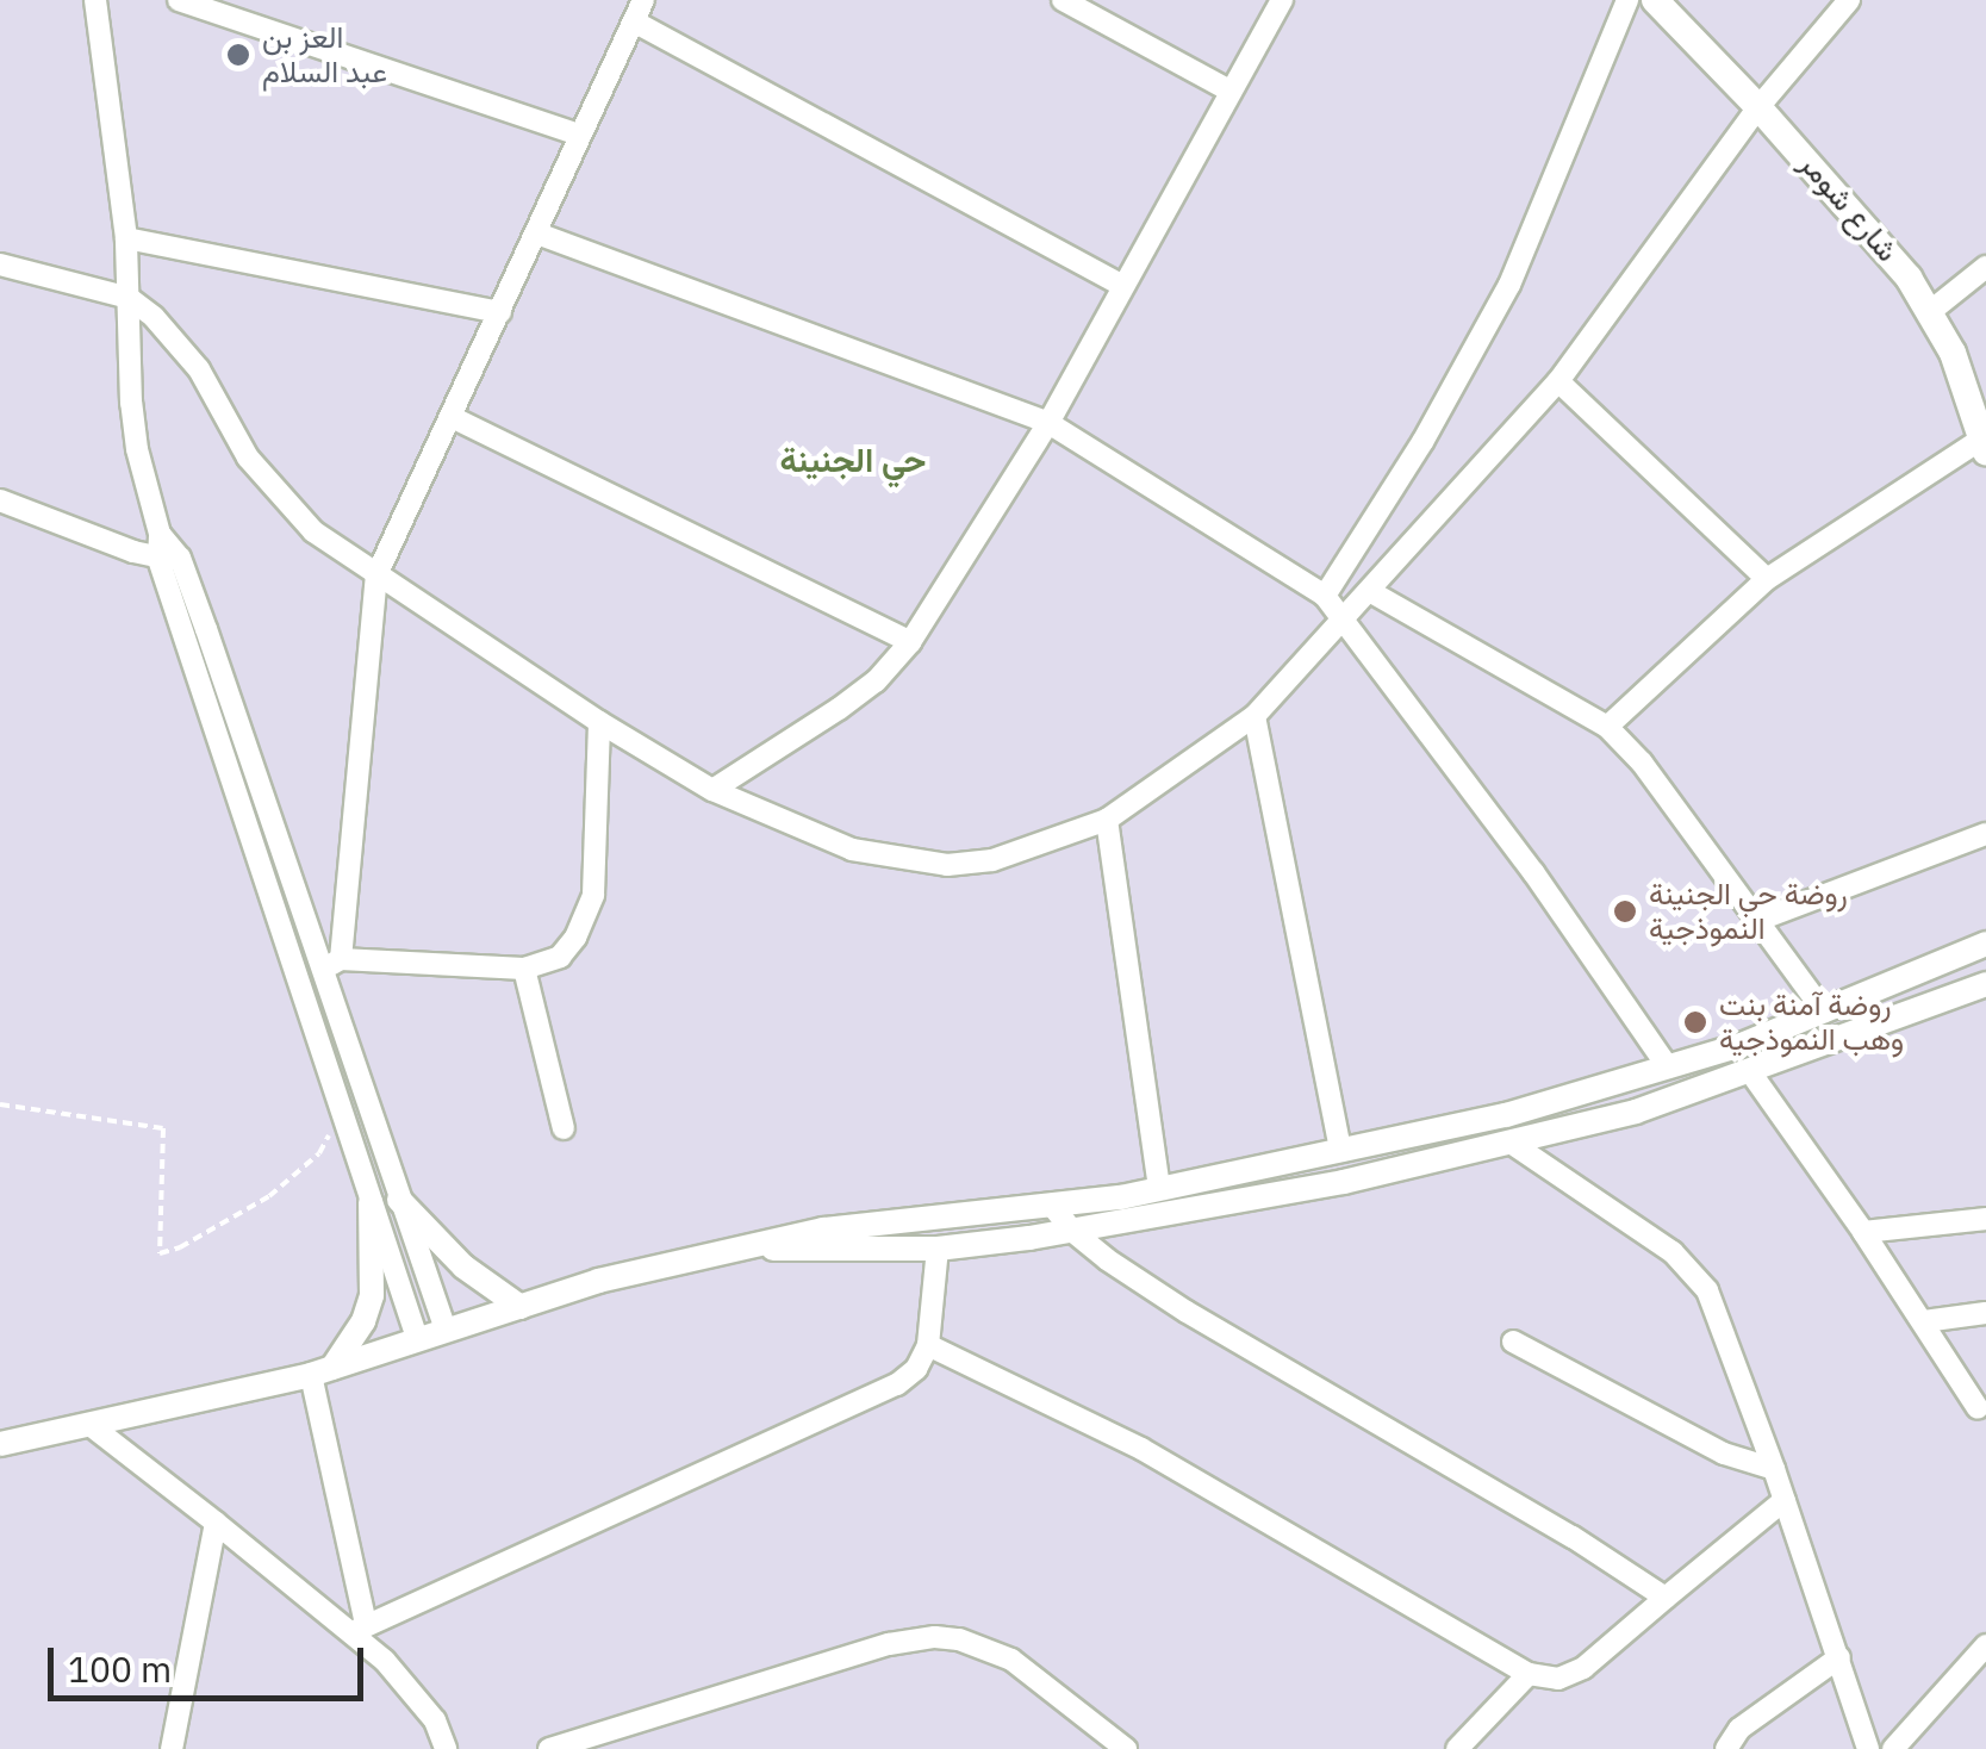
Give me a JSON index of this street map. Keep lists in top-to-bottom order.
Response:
{
  "streets": {
    "main road": ["شارع شومر"]
  },
  "districts": ["حي الجنينة"],
  "places": ["العز بن عبد السلام", "روضة حي الجنينة النموذجية", "روضة آمنة بنت وهب النموذجية"],
  "scale_bar": "100 m"
}
